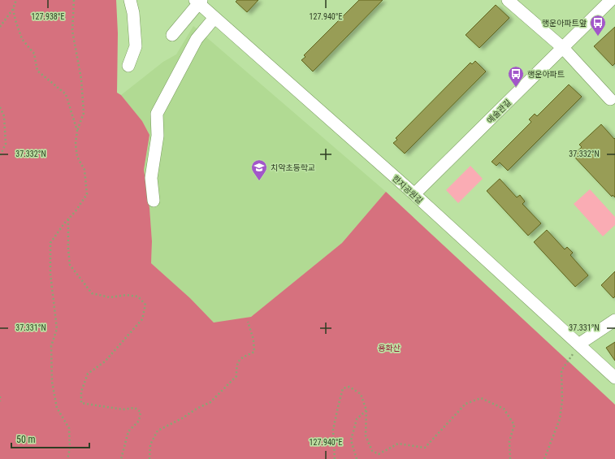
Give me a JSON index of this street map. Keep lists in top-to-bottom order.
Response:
{
  "streets": {
    "street": ["예술관길", "한지공원길"]
  },
  "crossings": [
    ["예술관길", "한지공원길"]
  ],
  "parks": ["용화산"],
  "places": {
    "bus stop": ["행운아파트앞", "행운아파트"],
    "school or university": ["치악초등학교"]
  },
  "scale_bar": "50 m",
  "coordinates": [
    "127.938°E",
    "127.940°E",
    "37.332°N",
    "37.331°N"
  ]
}
